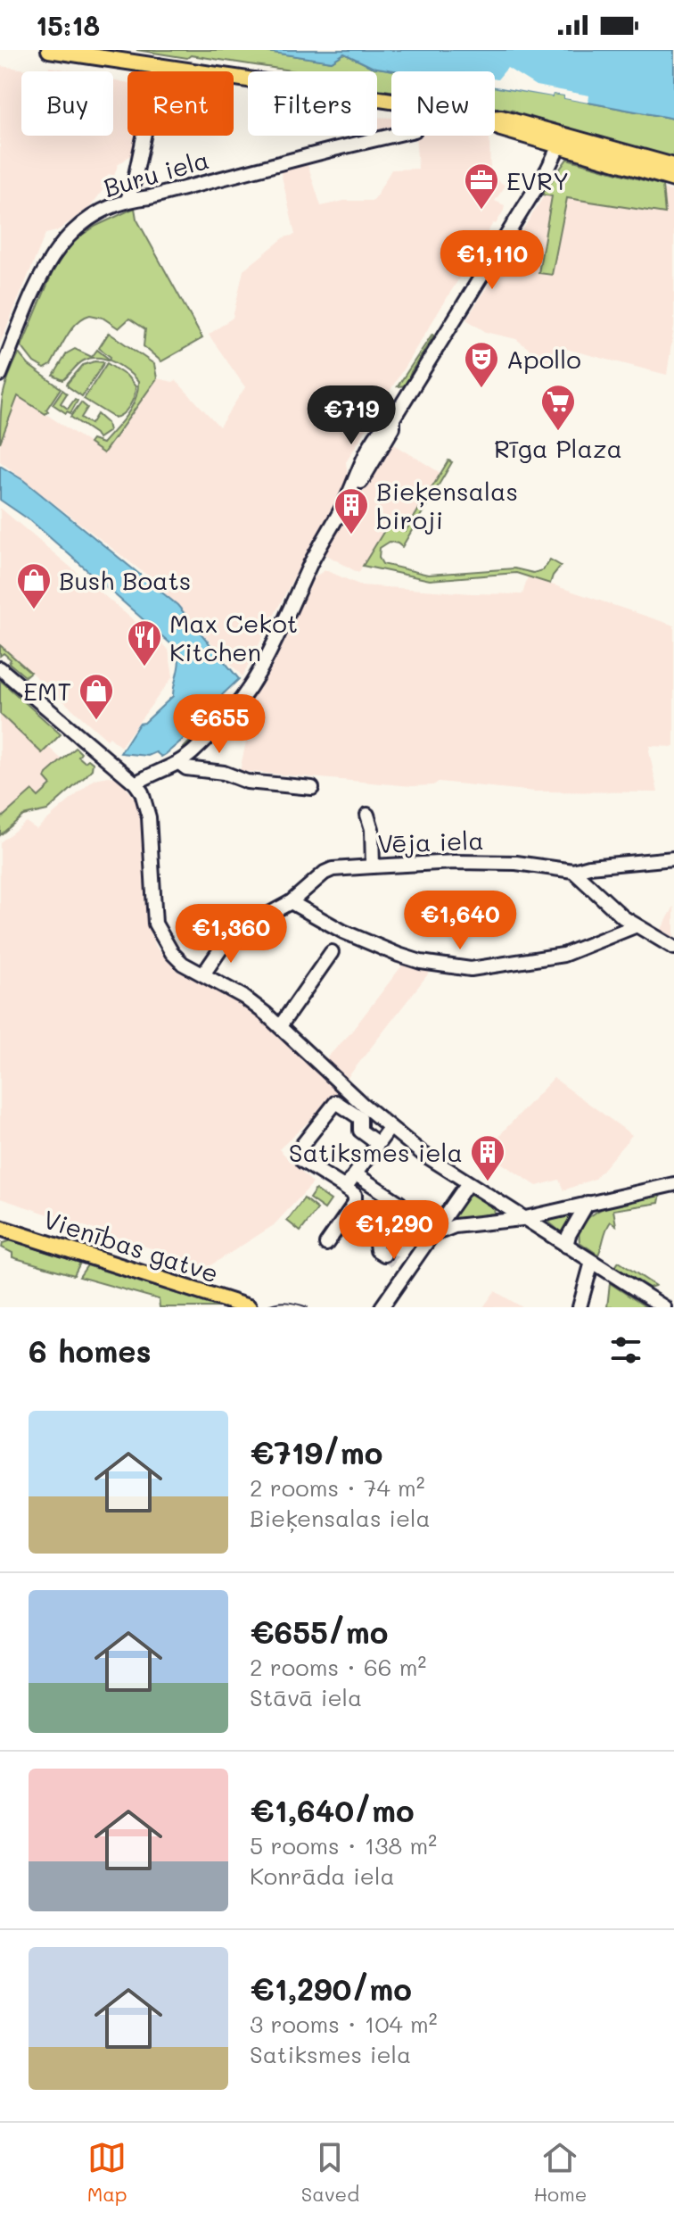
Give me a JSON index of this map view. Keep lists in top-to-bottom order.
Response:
{
  "streets": {
    "main road": ["Vienības gatve"],
    "street": ["Buru iela", "Vēja iela"]
  },
  "places": {
    "office": ["EVRY"],
    "theatre": ["Apollo"],
    "supermarket": ["Rīga Plaza"],
    "building": ["Bieķensalas biroji", "Satiksmes iela"],
    "shop": ["Bush Boats", "EMT"],
    "restaurant": ["Max Cekot Kitchen"]
  },
  "page": {
    "status": "15:18",
    "chip": [
      "Buy",
      "Rent",
      "Filters",
      "New"
    ],
    "price": [
      "€1,110",
      "€719",
      "€655",
      "€1,640",
      "€1,360",
      "€1,290"
    ],
    "heading": "6 homes",
    "list": [
      {
        "name": "€719/mo",
        "note": "2 rooms · 74 m² · Bieķensalas iela"
      },
      {
        "name": "€655/mo",
        "note": "2 rooms · 66 m² · Stāvā iela"
      },
      {
        "name": "€1,640/mo",
        "note": "5 rooms · 138 m² · Konrāda iela"
      },
      {
        "name": "€1,290/mo",
        "note": "3 rooms · 104 m² · Satiksmes iela"
      }
    ],
    "tabs": ["Map", "Saved", "Home"]
  }
}
